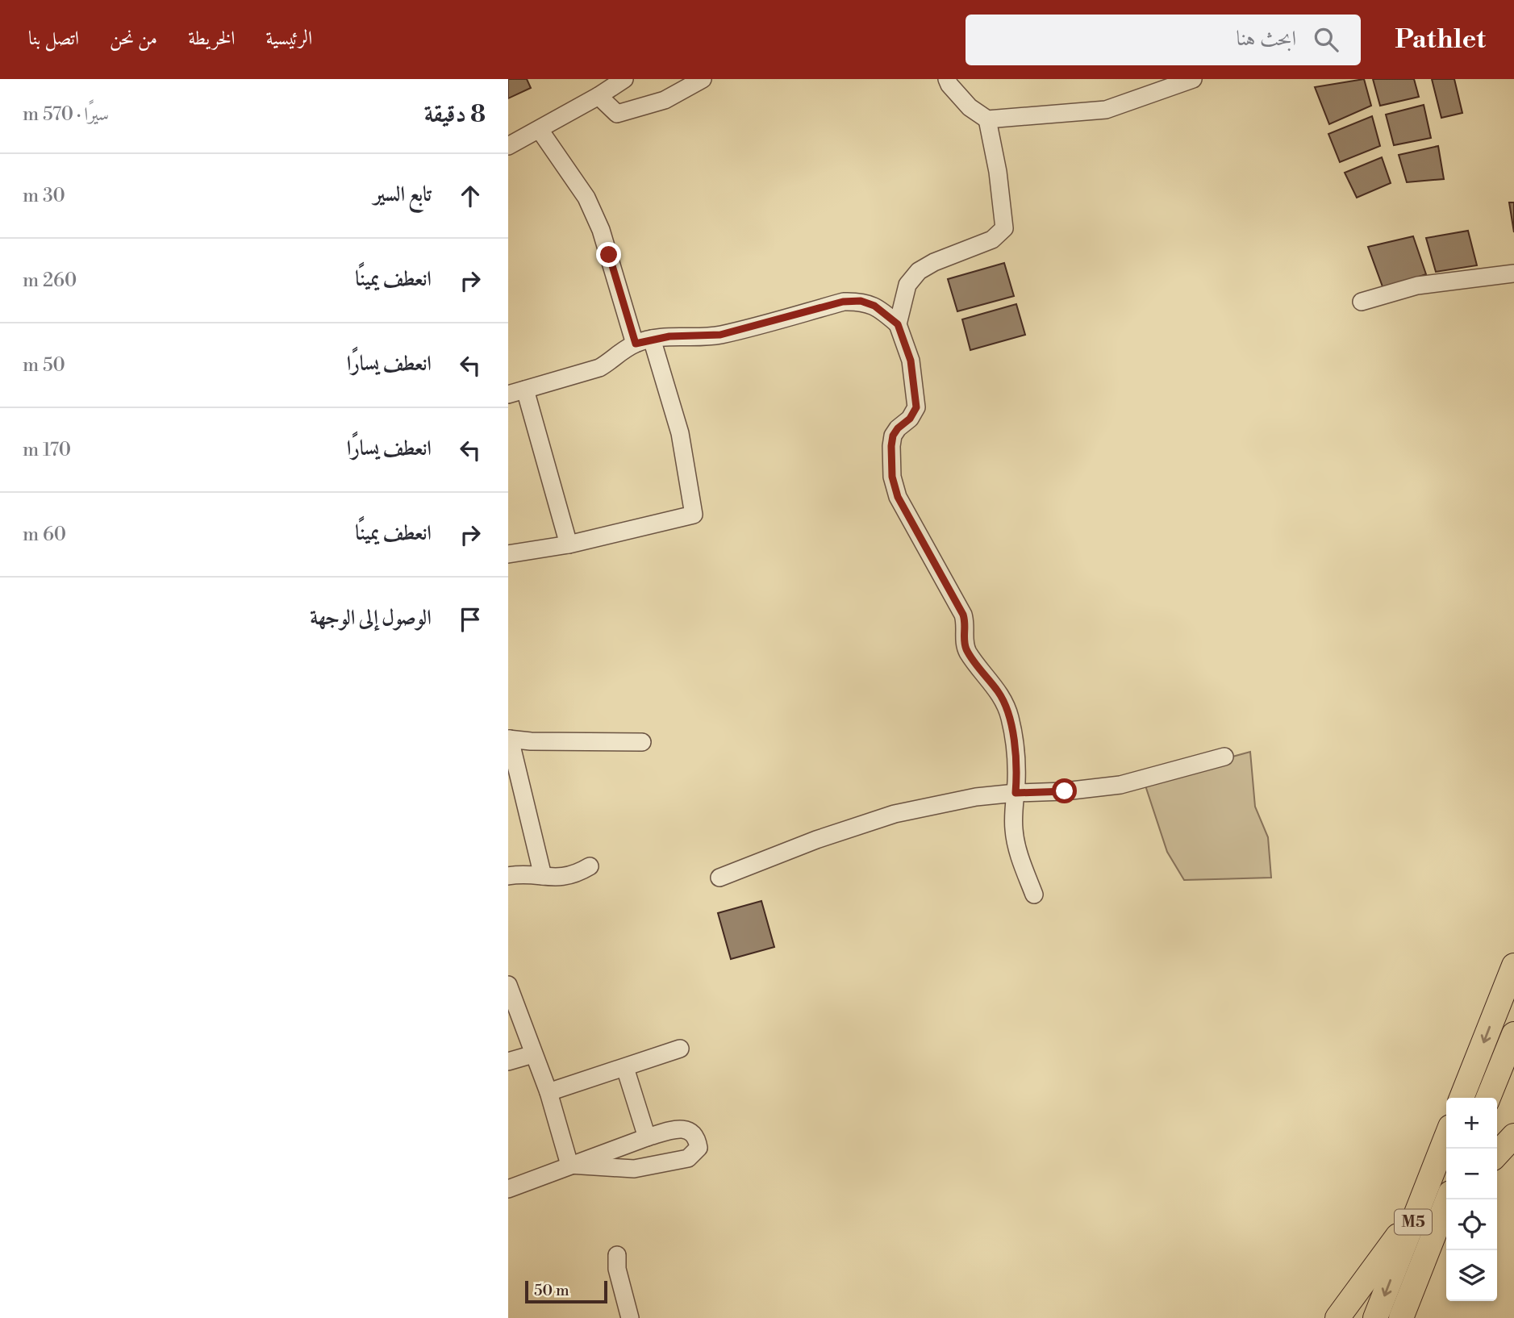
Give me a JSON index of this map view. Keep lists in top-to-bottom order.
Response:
{
  "streets": {
    "highway": ["M5"]
  },
  "scale_bar": "50 m",
  "page": {
    "header": "Pathlet",
    "search": "ابحث هنا",
    "nav": [
      "الرئيسية",
      "الخريطة",
      "من نحن",
      "اتصل بنا"
    ],
    "heading": ["8 دقيقة", "سيرًا · 570 m"],
    "list": [
      ["تابع السير", "30 m"],
      ["انعطف يمينًا", "260 m"],
      ["انعطف يسارًا", "50 m"],
      ["انعطف يسارًا", "170 m"],
      ["انعطف يمينًا", "60 m"],
      "الوصول إلى الوجهة"
    ],
    "map_buttons": ["+", "−"],
    "scale": "50 m"
  }
}
